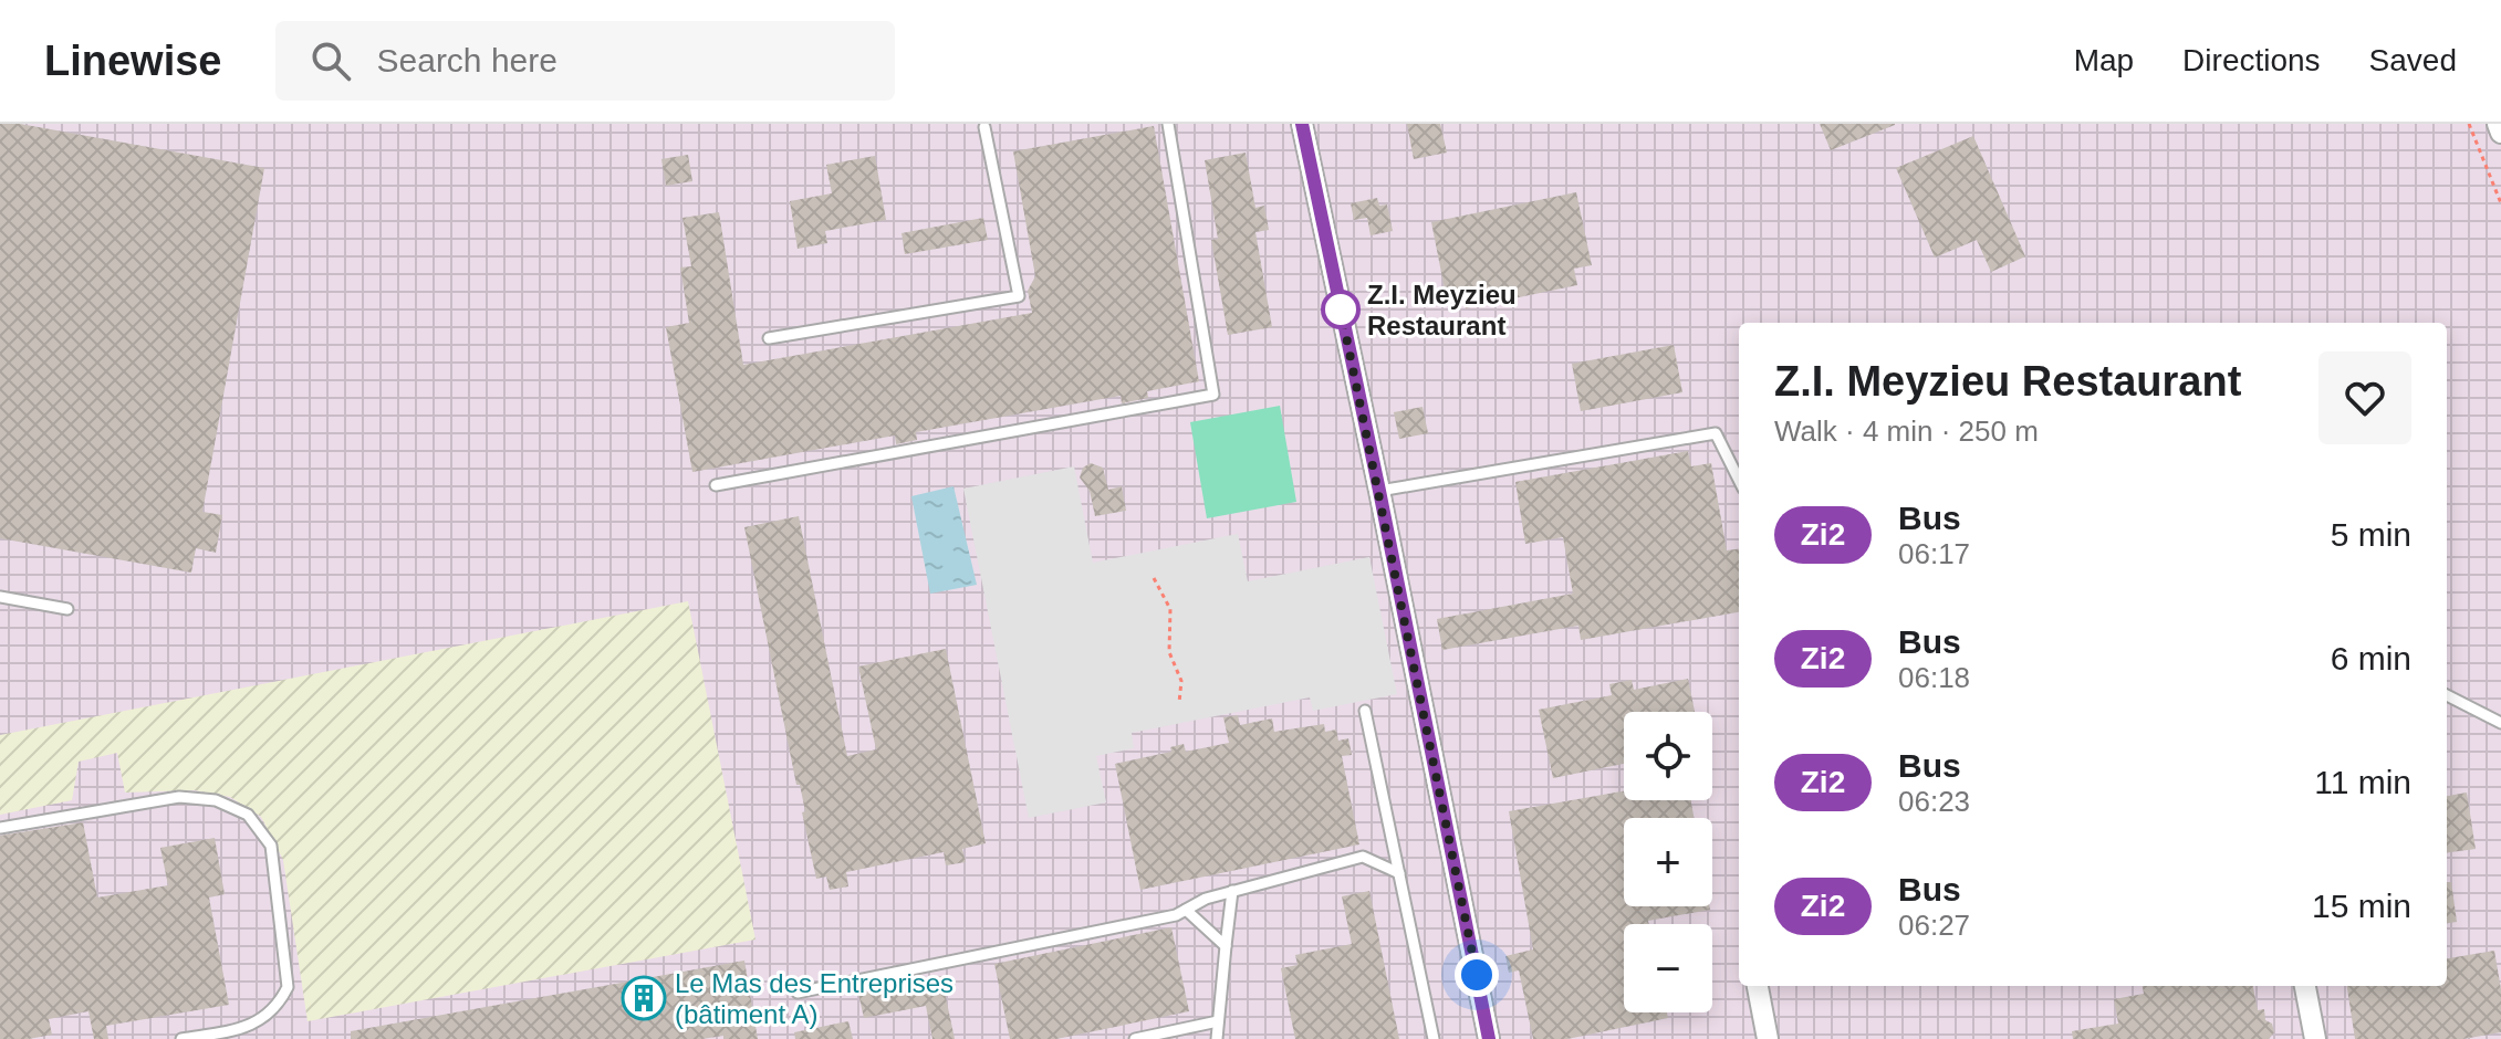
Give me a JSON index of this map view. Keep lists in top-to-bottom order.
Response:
{
  "places": {
    "other": ["Z.I. Meyzieu Restaurant"],
    "building": ["Le Mas des Entreprises (bâtiment A)"]
  },
  "lines": ["bus line Zi2"],
  "page": {
    "header": "Linewise",
    "search": "Search here",
    "nav": ["Map", "Directions", "Saved"],
    "heading": ["Z.I. Meyzieu Restaurant", "Walk · 4 min · 250 m"],
    "list": [
      {
        "mark": "Zi2",
        "name": "Bus",
        "note": "06:17",
        "value": "5 min"
      },
      {
        "mark": "Zi2",
        "name": "Bus",
        "note": "06:18",
        "value": "6 min"
      },
      {
        "mark": "Zi2",
        "name": "Bus",
        "note": "06:23",
        "value": "11 min"
      },
      {
        "mark": "Zi2",
        "name": "Bus",
        "note": "06:27",
        "value": "15 min"
      }
    ],
    "map_buttons": ["+", "−"]
  }
}
